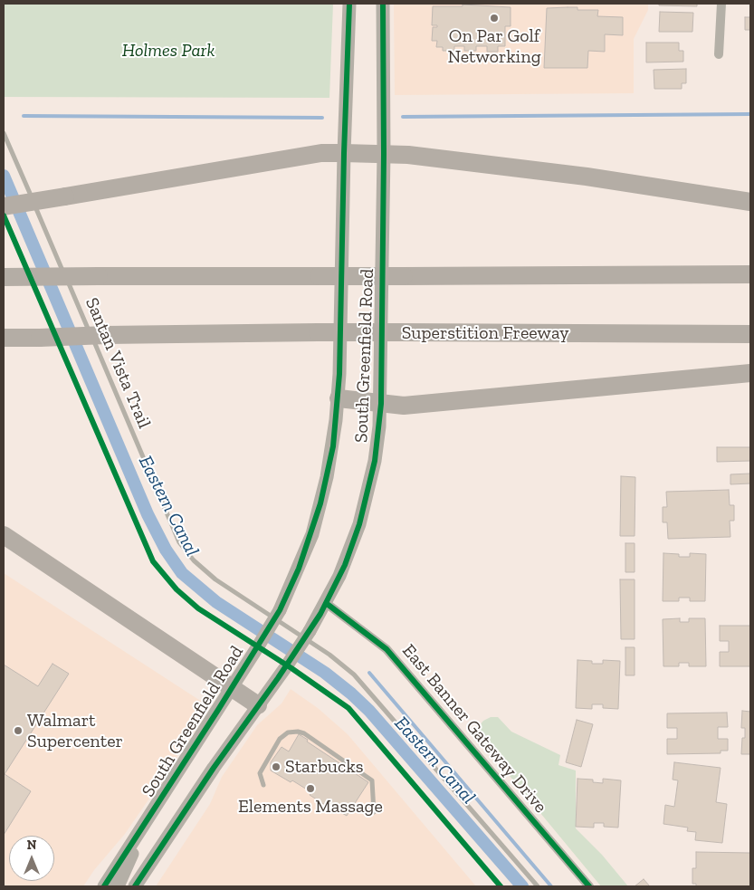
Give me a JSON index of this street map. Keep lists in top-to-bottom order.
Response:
{
  "streets": {
    "highway": ["Superstition Freeway"],
    "main road": ["South Greenfield Road"],
    "street": ["East Banner Gateway Drive"],
    "lane": ["Santan Vista Trail"]
  },
  "crossings": [
    ["South Greenfield Road", "East Banner Gateway Drive"]
  ],
  "water": ["Eastern Canal"],
  "parks": ["Holmes Park"],
  "places": [
    "On Par Golf Networking",
    "Walmart Supercenter",
    "Starbucks",
    "Elements Massage"
  ],
  "north": "top"
}
